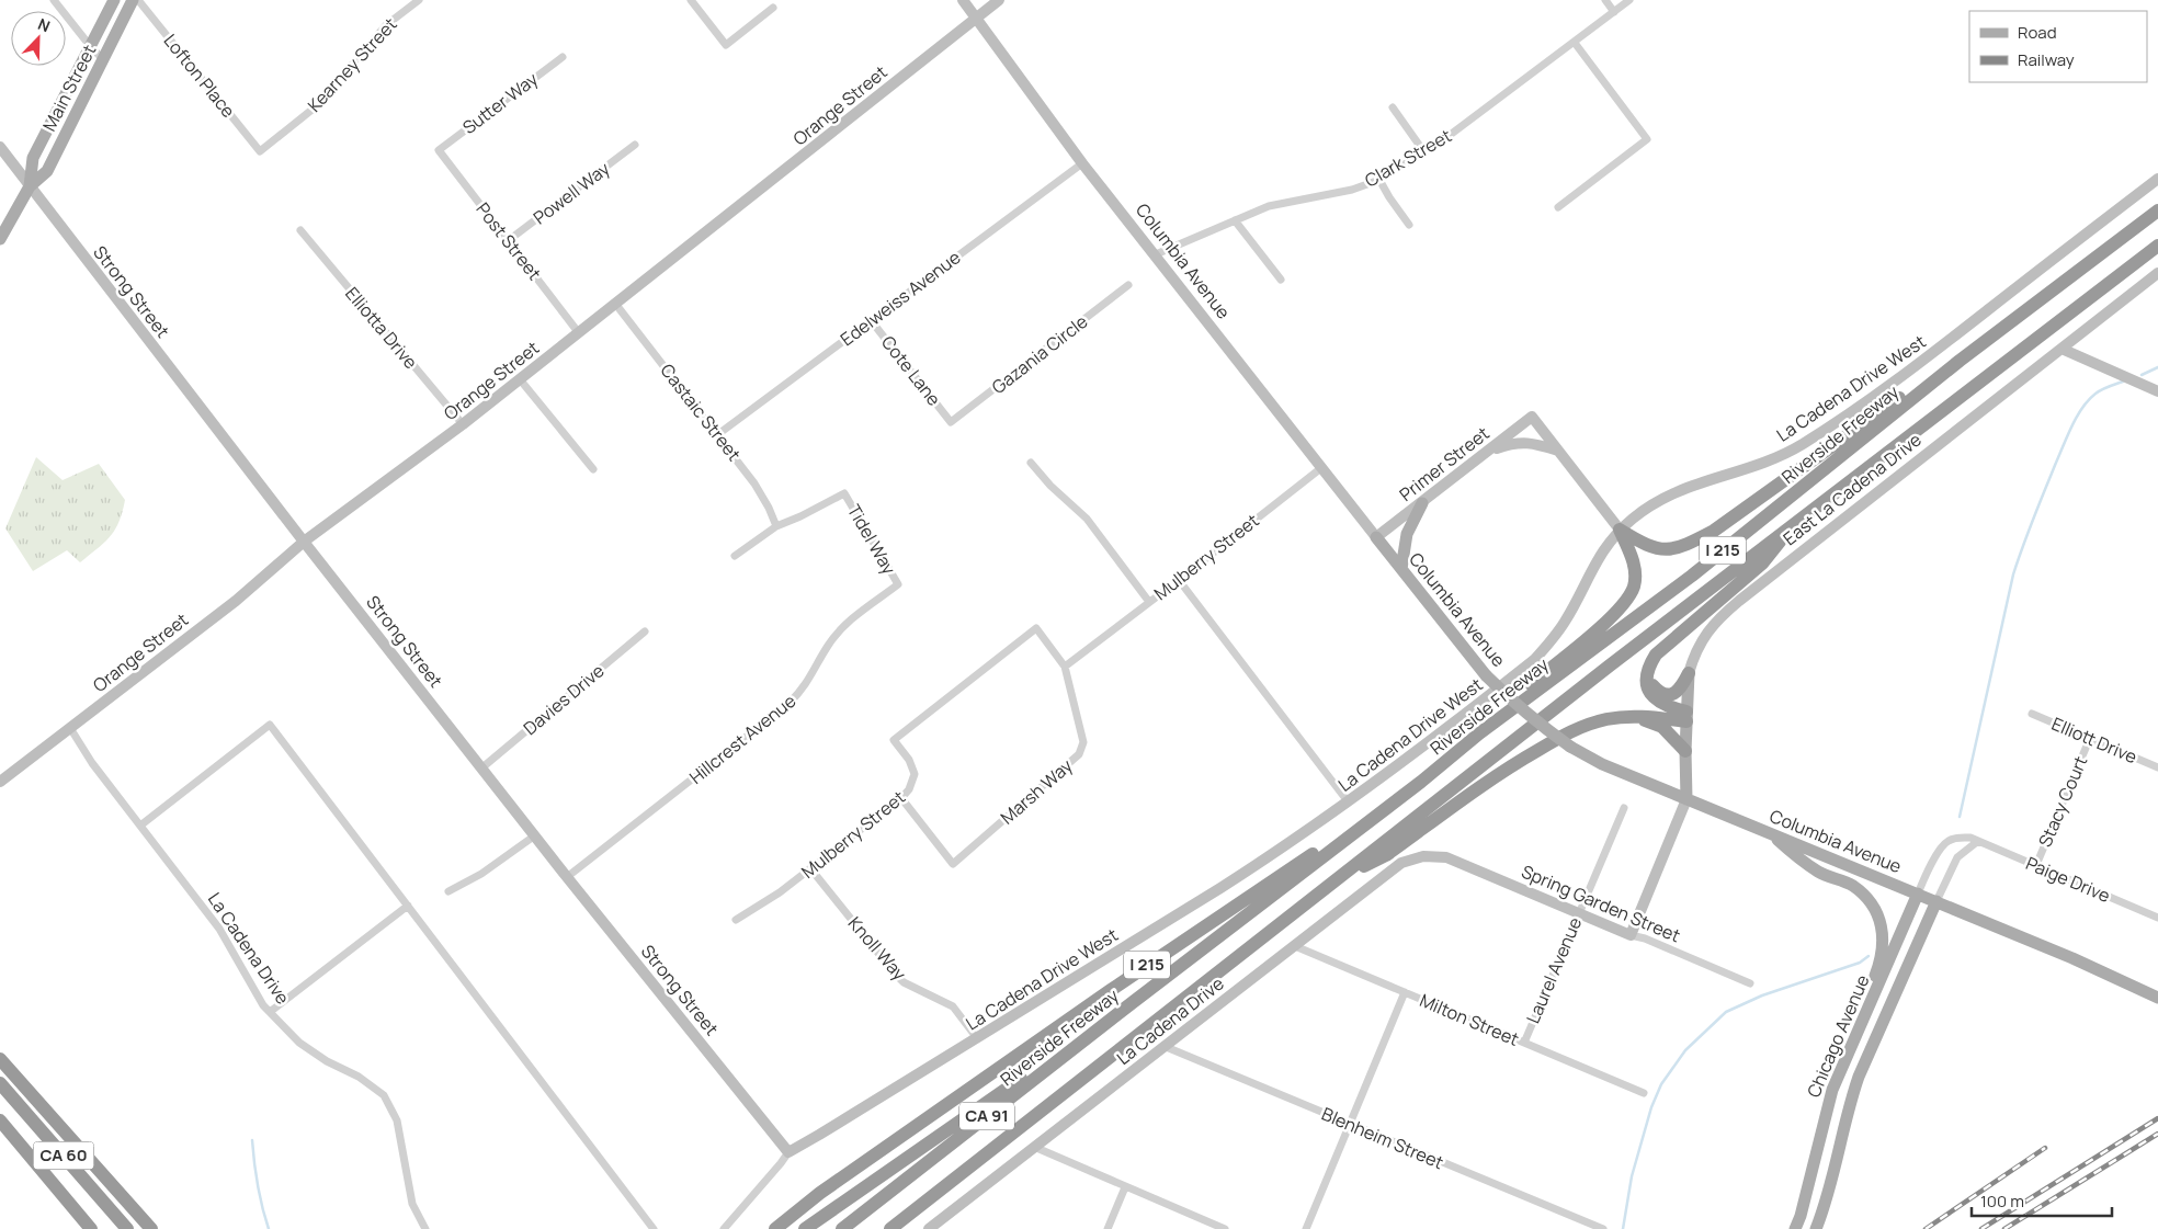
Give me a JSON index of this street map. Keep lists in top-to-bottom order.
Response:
{
  "streets": {
    "highway": [
      "Riverside Freeway",
      "I 215",
      "CA 91",
      "CA 60"
    ],
    "main road": [
      "Main Street",
      "Columbia Avenue",
      "East La Cadena Drive",
      "Chicago Avenue"
    ],
    "street": [
      "Kearney Street",
      "Lofton Place",
      "Sutter Way",
      "Orange Street",
      "Clark Street",
      "Powell Way",
      "Post Street",
      "Strong Street",
      "Edelweiss Avenue",
      "Elliotta Drive",
      "Gazania Circle",
      "Cote Lane",
      "La Cadena Drive West",
      "Castaic Street",
      "Primer Street",
      "Tidel Way",
      "Mulberry Street",
      "Davies Drive",
      "Hillcrest Avenue",
      "Elliott Drive",
      "Marsh Way",
      "Stacy Court",
      "Paige Drive",
      "Spring Garden Street",
      "La Cadena Drive",
      "Knoll Way",
      "Laurel Avenue",
      "Milton Street",
      "Blenheim Street"
    ]
  },
  "crossings": [
    ["Kearney Street", "Lofton Place"],
    ["Main Street", "Strong Street"],
    ["Sutter Way", "Post Street"],
    ["Orange Street", "Post Street"],
    ["Orange Street", "Columbia Avenue"],
    ["Orange Street", "Strong Street"],
    ["Orange Street", "Elliotta Drive"],
    ["Orange Street", "Castaic Street"],
    ["Orange Street", "La Cadena Drive"],
    ["Clark Street", "Columbia Avenue"],
    ["Powell Way", "Post Street"],
    ["Columbia Avenue", "Edelweiss Avenue"],
    ["Columbia Avenue", "Primer Street"],
    ["Columbia Avenue", "East La Cadena Drive"],
    ["Columbia Avenue", "Mulberry Street"],
    ["Columbia Avenue", "Paige Drive"],
    ["Columbia Avenue", "Chicago Avenue"],
    ["Strong Street", "La Cadena Drive West"],
    ["Strong Street", "Davies Drive"],
    ["Strong Street", "Hillcrest Avenue"],
    ["Edelweiss Avenue", "Cote Lane"],
    ["Edelweiss Avenue", "Castaic Street"],
    ["Gazania Circle", "Cote Lane"],
    ["La Cadena Drive West", "Knoll Way"],
    ["Castaic Street", "Tidel Way"],
    ["Riverside Freeway", "I 215"],
    ["Tidel Way", "Hillcrest Avenue"],
    ["Mulberry Street", "Marsh Way"],
    ["Mulberry Street", "Knoll Way"],
    ["Elliott Drive", "Stacy Court"],
    ["Stacy Court", "Paige Drive"],
    ["Paige Drive", "Chicago Avenue"],
    ["Spring Garden Street", "La Cadena Drive"],
    ["Spring Garden Street", "Laurel Avenue"],
    ["La Cadena Drive", "Milton Street"],
    ["La Cadena Drive", "Blenheim Street"],
    ["Laurel Avenue", "Milton Street"]
  ],
  "legend": ["Road", "Railway"],
  "scale_bar": "100 m",
  "north": "top right"
}
